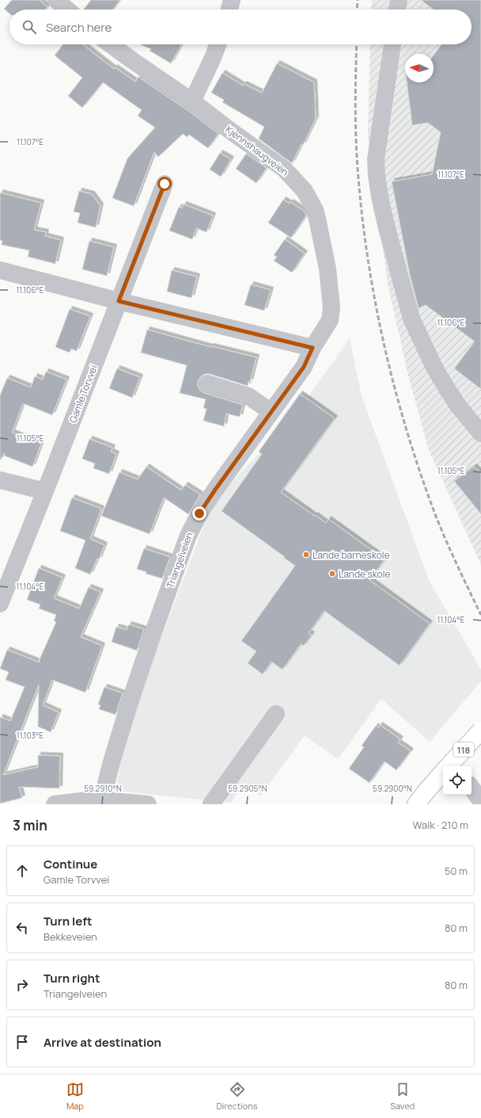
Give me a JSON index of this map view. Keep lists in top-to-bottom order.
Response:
{
  "streets": {
    "main road": ["118"],
    "street": ["Kjennshaugveien", "Gamle Torvvei", "Triangelveien"]
  },
  "crossings": [
    ["Kjennshaugveien", "Triangelveien"]
  ],
  "places": ["Lande barneskole", "Lande skole"],
  "north": "left",
  "page": {
    "search": "Search here",
    "heading": ["3 min", "Walk · 210 m"],
    "list": [
      ["Continue", "Gamle Torvvei", "50 m"],
      ["Turn left", "Bekkeveien", "80 m"],
      ["Turn right", "Triangelveien", "80 m"],
      "Arrive at destination"
    ],
    "nav": ["Map", "Directions", "Saved"]
  },
  "coordinates": [
    "11.107°E",
    "11.106°E",
    "11.105°E",
    "11.104°E",
    "11.103°E",
    "59.2910°N",
    "59.2905°N",
    "59.2900°N"
  ]
}
